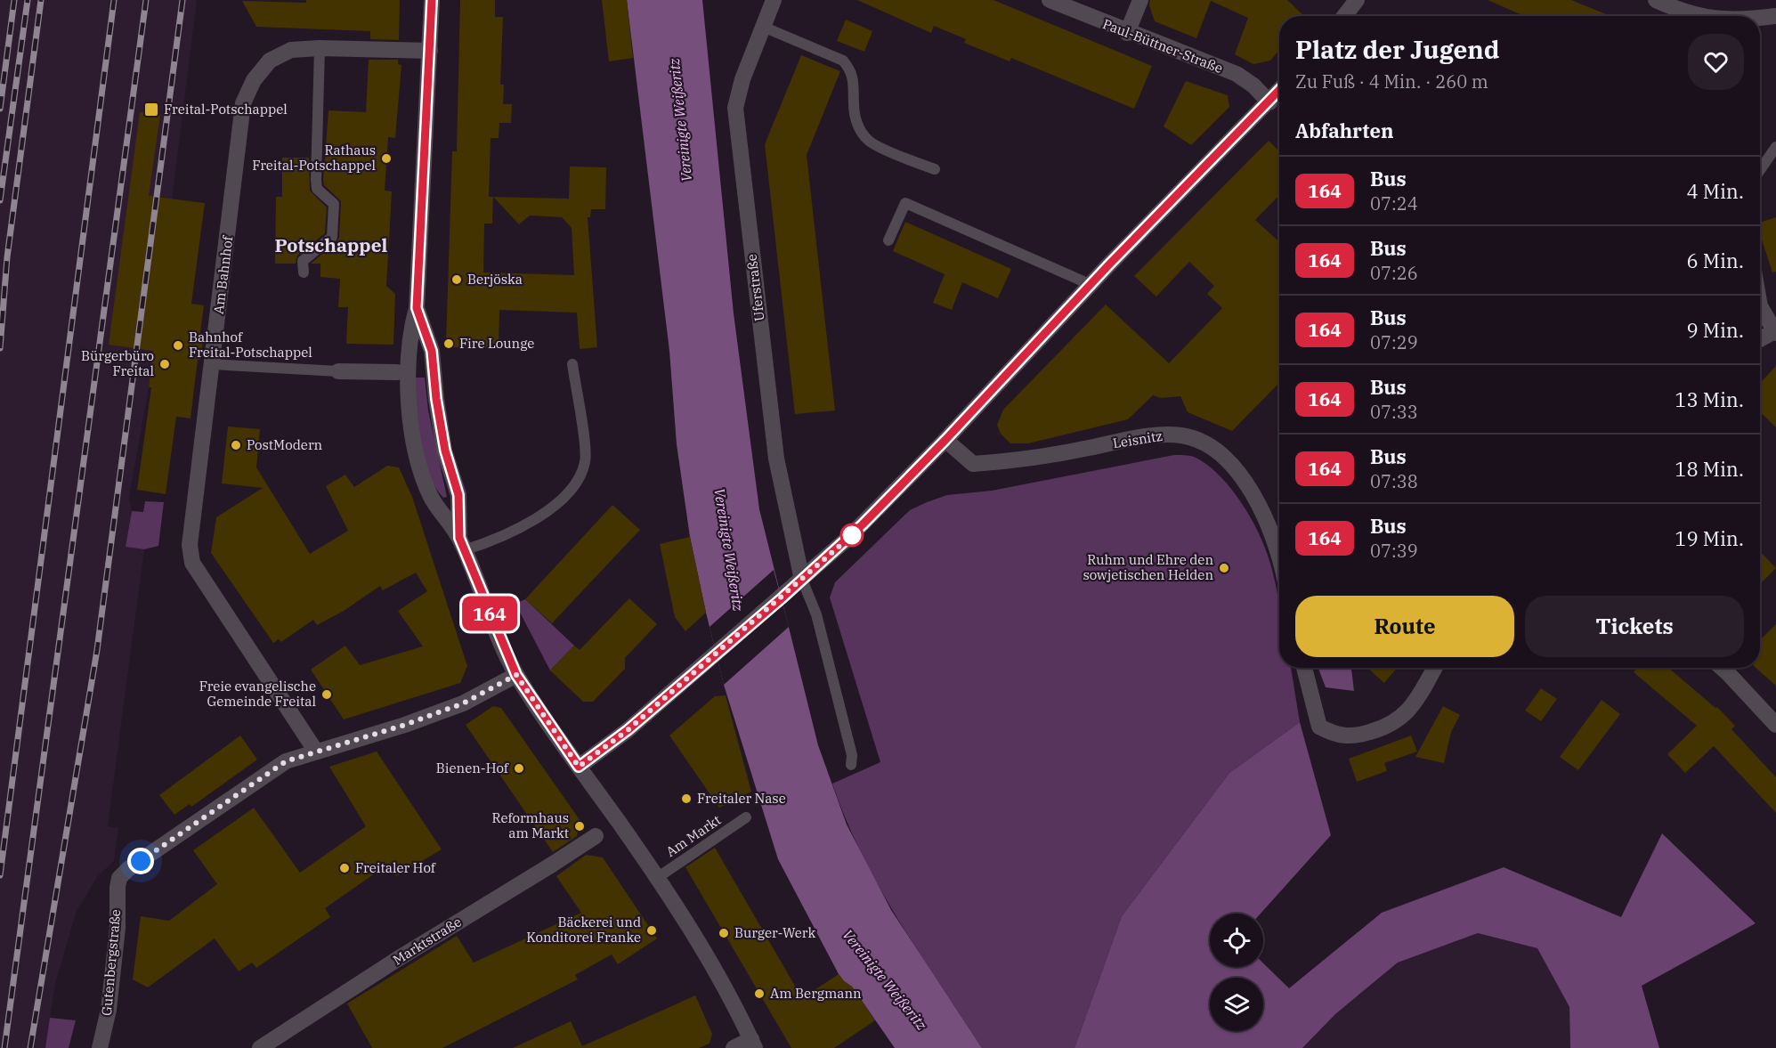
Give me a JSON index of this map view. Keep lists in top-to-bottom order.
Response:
{
  "streets": {
    "street": [
      "Paul-Büttner-Straße",
      "Am Bahnhof",
      "Uferstraße",
      "Leisnitz",
      "Marktstraße",
      "Gutenbergstraße"
    ],
    "lane": ["Am Markt"]
  },
  "crossings": [
    ["Am Bahnhof", "Gutenbergstraße"]
  ],
  "districts": ["Potschappel"],
  "water": ["Vereinigte Weißeritz"],
  "places": {
    "transit": ["Freital-Potschappel"],
    "other": [
      "Rathaus Freital-Potschappel",
      "Berjöska",
      "Fire Lounge",
      "Bahnhof Freital-Potschappel",
      "Bürgerbüro Freital",
      "PostModern",
      "Ruhm und Ehre den sowjetischen Helden",
      "Freie evangelische Gemeinde Freital",
      "Bienen-Hof",
      "Freitaler Nase",
      "Reformhaus am Markt",
      "Freitaler Hof",
      "Bäckerei und Konditorei Franke",
      "Burger-Werk",
      "Am Bergmann"
    ]
  },
  "lines": ["bus line 164"],
  "page": {
    "on_map": "164",
    "heading": [
      ["Platz der Jugend", "Zu Fuß · 4 Min. · 260 m"],
      "Abfahrten"
    ],
    "list": [
      {
        "mark": "164",
        "name": "Bus",
        "note": "07:24",
        "value": "4 Min."
      },
      {
        "mark": "164",
        "name": "Bus",
        "note": "07:26",
        "value": "6 Min."
      },
      {
        "mark": "164",
        "name": "Bus",
        "note": "07:29",
        "value": "9 Min."
      },
      {
        "mark": "164",
        "name": "Bus",
        "note": "07:33",
        "value": "13 Min."
      },
      {
        "mark": "164",
        "name": "Bus",
        "note": "07:38",
        "value": "18 Min."
      },
      {
        "mark": "164",
        "name": "Bus",
        "note": "07:39",
        "value": "19 Min."
      }
    ],
    "buttons": ["Route", "Tickets"]
  }
}
